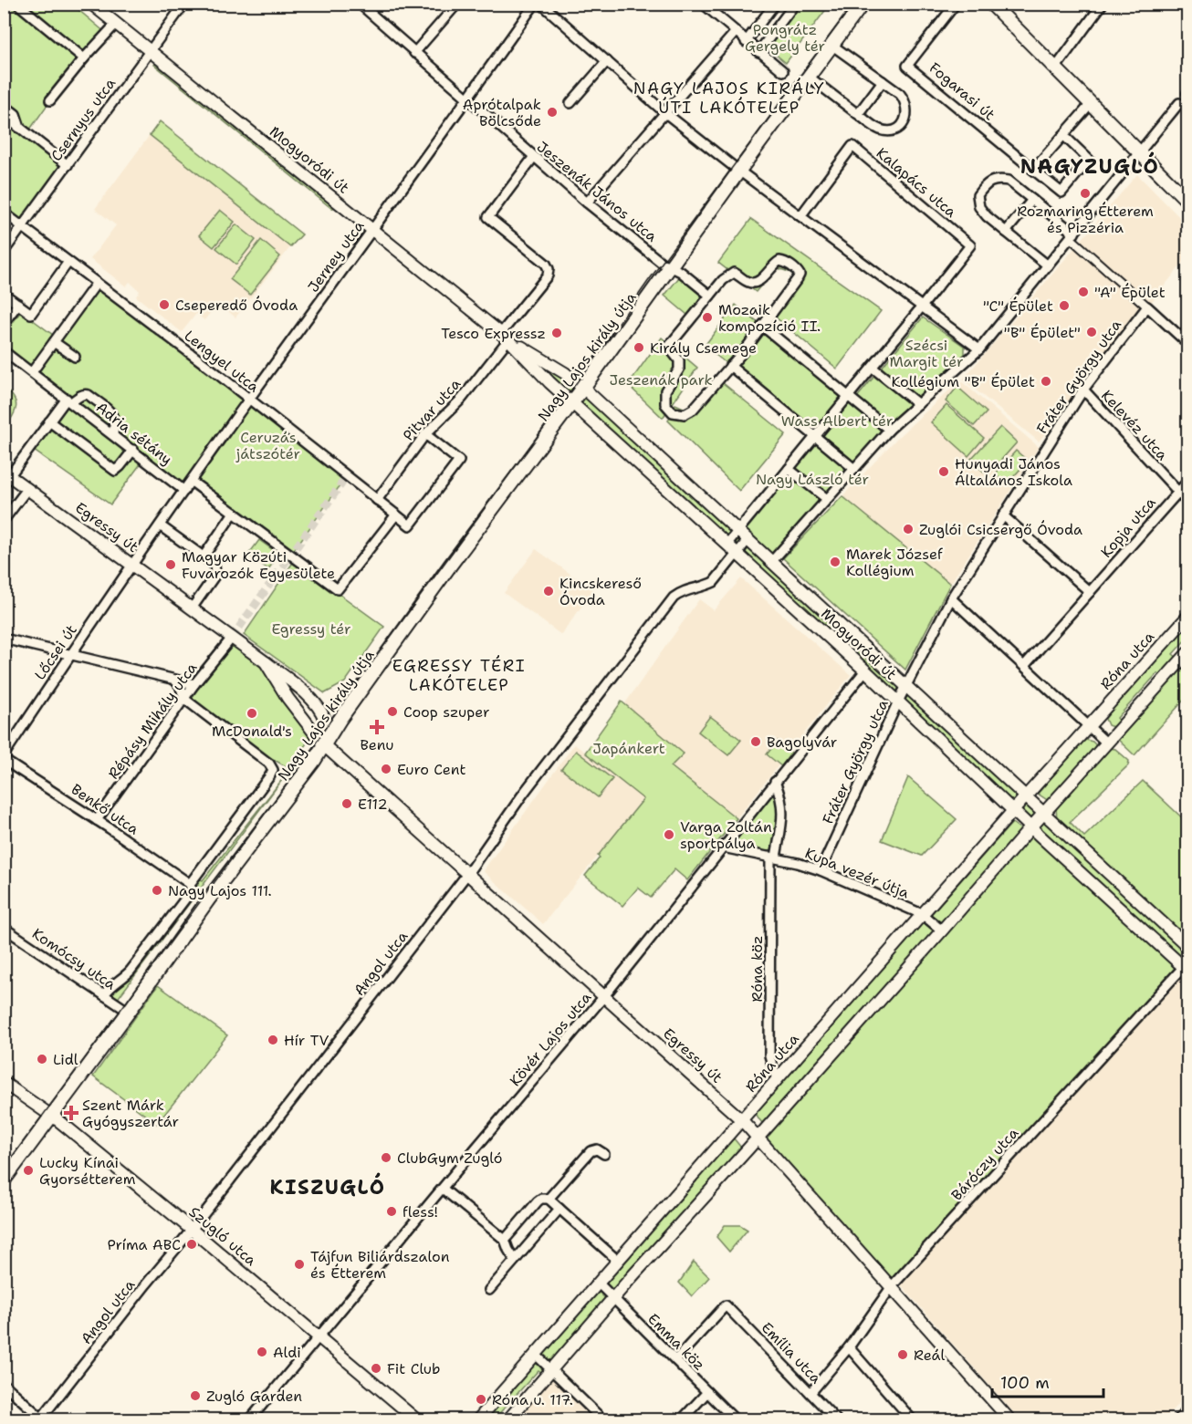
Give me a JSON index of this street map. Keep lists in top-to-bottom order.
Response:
{
  "streets": {
    "main road": ["Nagy Lajos király útja"],
    "street": [
      "Fogarasi út",
      "Csernyus utca",
      "Mogyoródi út",
      "Kalapács utca",
      "Jeszenák János utca",
      "Jerney utca",
      "Lengyel utca",
      "Fráter György utca",
      "Pitvar utca",
      "Kelevéz utca",
      "Adria sétány",
      "Egressy út",
      "Kopja utca",
      "Lőcsei út",
      "Róna utca",
      "Répásy Mihály utca",
      "Benkő utca",
      "Kupa vezér útja",
      "Komócsy utca",
      "Angol utca",
      "Róna köz",
      "Kövér Lajos utca",
      "Báróczy utca",
      "Szugló utca",
      "Emma köz",
      "Emília utca"
    ]
  },
  "crossings": [
    ["Csernyus utca", "Mogyoródi út"],
    ["Csernyus utca", "Lengyel utca"],
    ["Mogyoródi út", "Jerney utca"],
    ["Mogyoródi út", "Nagy Lajos király útja"],
    ["Mogyoródi út", "Fráter György utca"],
    ["Mogyoródi út", "Pitvar utca"],
    ["Mogyoródi út", "Róna utca"],
    ["Mogyoródi út", "Angol utca"],
    ["Mogyoródi út", "Kövér Lajos utca"],
    ["Mogyoródi út", "Báróczy utca"],
    ["Jeszenák János utca", "Jerney utca"],
    ["Jeszenák János utca", "Nagy Lajos király útja"],
    ["Jeszenák János utca", "Pitvar utca"],
    ["Jerney utca", "Lengyel utca"],
    ["Jerney utca", "Adria sétány"],
    ["Jerney utca", "Egressy út"],
    ["Jerney utca", "Lőcsei út"],
    ["Nagy Lajos király útja", "Egressy út"],
    ["Nagy Lajos király útja", "Répásy Mihály utca"],
    ["Nagy Lajos király útja", "Benkő utca"],
    ["Nagy Lajos király útja", "Komócsy utca"],
    ["Nagy Lajos király útja", "Szugló utca"],
    ["Lengyel utca", "Pitvar utca"],
    ["Fráter György utca", "Kelevéz utca"],
    ["Fráter György utca", "Kupa vezér útja"],
    ["Kelevéz utca", "Kopja utca"],
    ["Egressy út", "Lőcsei út"],
    ["Egressy út", "Róna utca"],
    ["Egressy út", "Répásy Mihály utca"],
    ["Egressy út", "Angol utca"],
    ["Egressy út", "Kövér Lajos utca"],
    ["Egressy út", "Báróczy utca"],
    ["Róna utca", "Kupa vezér útja"],
    ["Róna utca", "Róna köz"],
    ["Róna utca", "Emma köz"],
    ["Répásy Mihály utca", "Benkő utca"],
    ["Kupa vezér útja", "Róna köz"],
    ["Kupa vezér útja", "Kövér Lajos utca"],
    ["Angol utca", "Szugló utca"],
    ["Róna köz", "Kövér Lajos utca"],
    ["Kövér Lajos utca", "Szugló utca"],
    ["Báróczy utca", "Emília utca"],
    ["Emma köz", "Emília utca"]
  ],
  "districts": [
    "NAGY LAJOS KIRÁLY ÚTI LAKÓTELEP",
    "NAGYZUGLÓ",
    "EGRESSY TÉRI LAKÓTELEP",
    "KISZUGLÓ"
  ],
  "parks": [
    "Pongrátz Gergely tér",
    "Szécsi Margit tér",
    "Jeszenák park",
    "Wass Albert tér",
    "Ceruzás játszótér",
    "Nagy László tér",
    "Egressy tér",
    "Japánkert"
  ],
  "places": {
    "other": [
      "Aprótalpak Bölcsőde",
      "Rozmaring Étterem és Pizzéria",
      "\"A\" Épület",
      "Cseperedő Óvoda",
      "\"C\" Épület",
      "Mozaik kompozíció II.",
      "\"B\" Épület\"",
      "Tesco Expressz",
      "Király Csemege",
      "Kollégium \"B\" Épület",
      "Hunyadi János Általános Iskola",
      "Zuglói Csicsergő Óvoda",
      "Marek József Kollégium",
      "Magyar Közúti Fuvarozók Egyesülete",
      "Kincskereső Óvoda",
      "Coop szuper",
      "McDonald's",
      "Bagolyvár",
      "Euro Cent",
      "E112",
      "Varga Zoltán sportpálya",
      "Nagy Lajos 111.",
      "Hír TV",
      "Lidl",
      "ClubGym Zugló",
      "Lucky Kínai Gyorsétterem",
      "fless!",
      "Príma ABC",
      "Tájfun Biliárdszalon és Étterem",
      "Aldi",
      "Reál",
      "Fit Club",
      "Zugló Garden",
      "Róna u. 117."
    ],
    "health": ["Benu", "Szent Márk Gyógyszertár"]
  },
  "scale_bar": "100 m"
}
